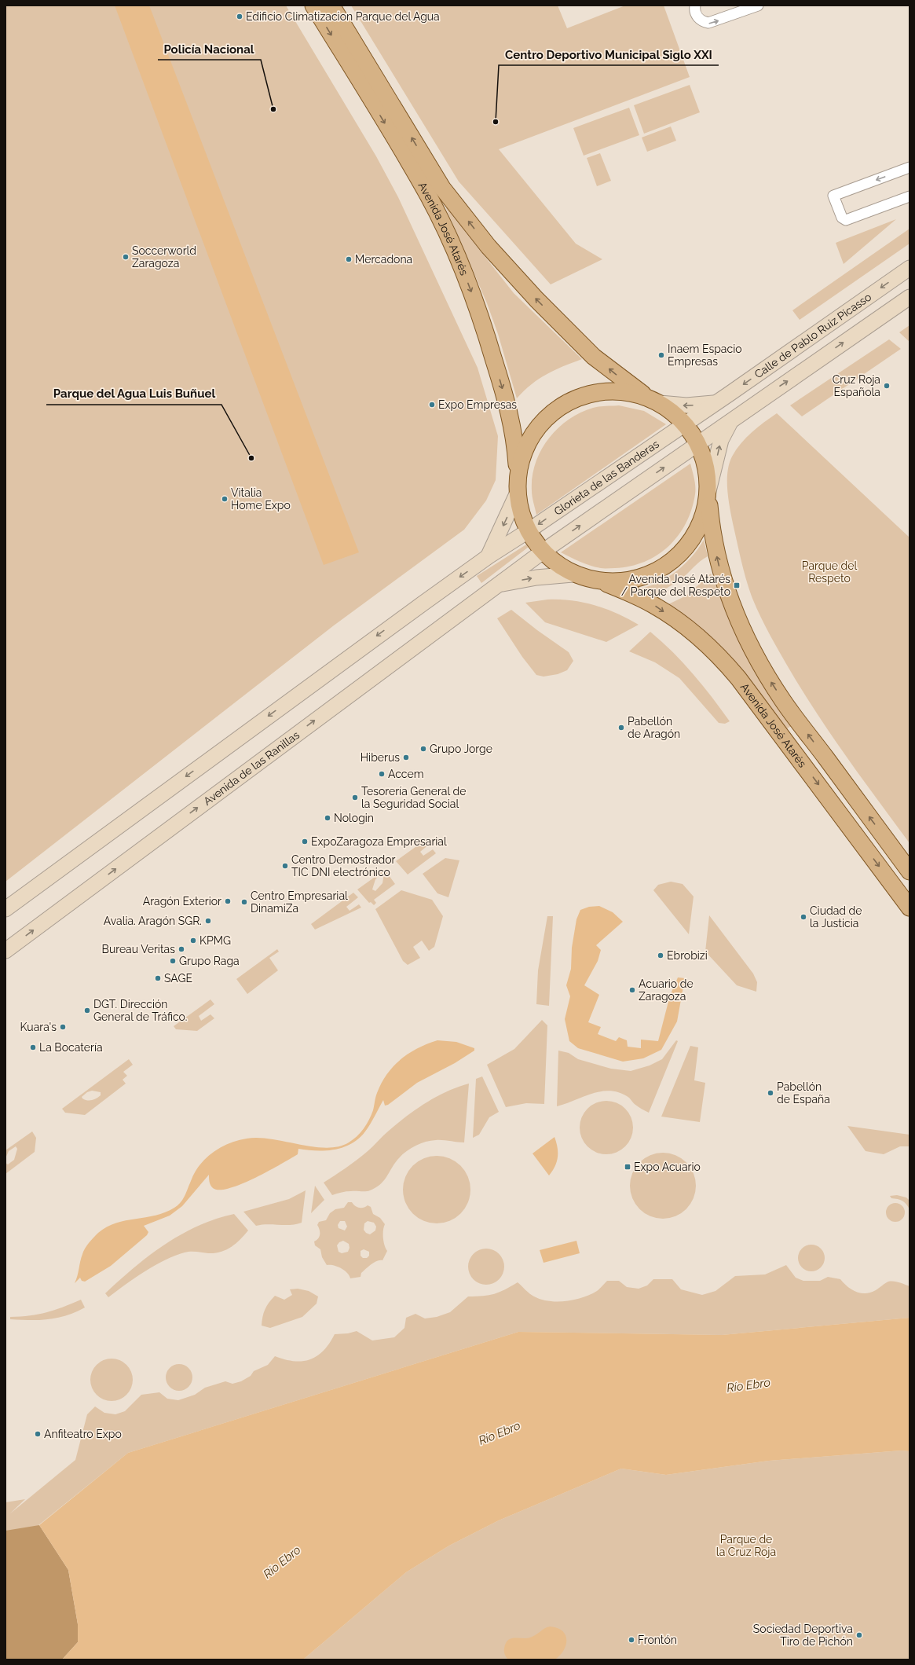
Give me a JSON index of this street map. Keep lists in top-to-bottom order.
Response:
{
  "streets": {
    "main road": [
      "Avenida José Atarés",
      "Calle de Pablo Ruiz Picasso",
      "Glorieta de las Banderas",
      "Avenida de las Ranillas"
    ]
  },
  "crossings": [
    ["Avenida José Atarés", "Calle de Pablo Ruiz Picasso"],
    ["Calle de Pablo Ruiz Picasso", "Glorieta de las Banderas"]
  ],
  "water": ["Río Ebro"],
  "parks": ["Parque del Respeto", "Parque de la Cruz Roja"],
  "places": {
    "other": [
      "Edificio Climatizacion Parque del Agua",
      "Policía Nacional",
      "Centro Deportivo Municipal Siglo XXI",
      "Soccerworld Zaragoza",
      "Mercadona",
      "Inaem Espacio Empresas",
      "Cruz Roja Española",
      "Expo Empresas",
      "Parque del Agua Luis Buñuel",
      "Vitalia Home Expo",
      "Pabellón de Aragón",
      "Grupo Jorge",
      "Hiberus",
      "Accem",
      "Tesorería General de la Seguridad Social",
      "Nologin",
      "ExpoZaragoza Empresarial",
      "Centro Demostrador TIC DNI electrónico",
      "Aragón Exterior",
      "Centro Empresarial DinamiZa",
      "Ciudad de la Justicia",
      "Avalia. Aragón SGR.",
      "KPMG",
      "Bureau Veritas",
      "Ebrobizi",
      "Grupo Raga",
      "SAGE",
      "Acuario de Zaragoza",
      "DGT. Dirección General de Tráfico.",
      "Kuara's",
      "La Bocatería",
      "Pabellón de España",
      "Anfiteatro Expo",
      "Sociedad Deportiva Tiro de Pichón",
      "Frontón"
    ],
    "transit": ["Avenida José Atarés / Parque del Respeto", "Expo Acuario"]
  }
}
